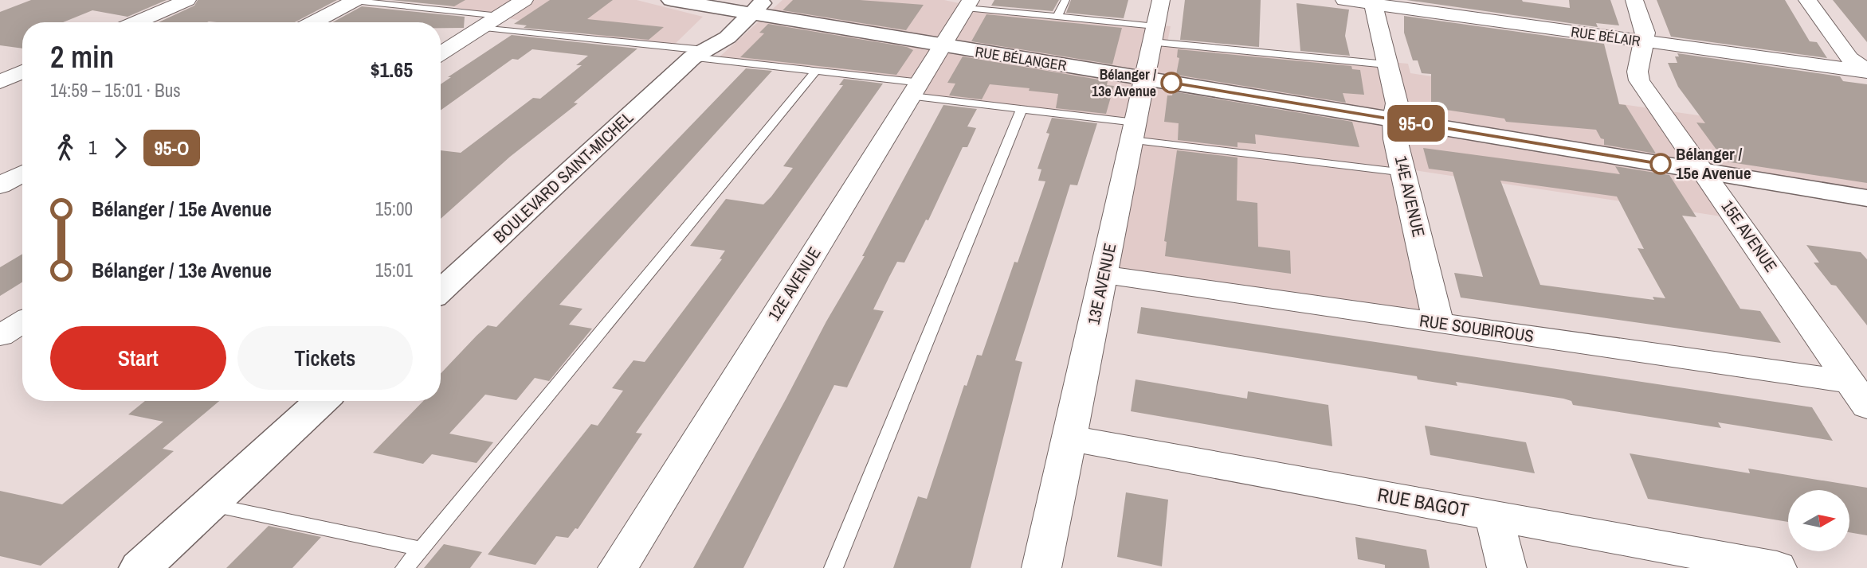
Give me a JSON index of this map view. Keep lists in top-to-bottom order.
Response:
{
  "streets": {
    "street": [
      "RUE BÉLAIR",
      "RUE BÉLANGER",
      "BOULEVARD SAINT-MICHEL",
      "14E AVENUE",
      "15E AVENUE",
      "12E AVENUE",
      "13E AVENUE",
      "RUE SOUBIROUS",
      "RUE BAGOT"
    ]
  },
  "crossings": [
    ["RUE BÉLAIR", "14E AVENUE"],
    ["RUE BÉLAIR", "15E AVENUE"],
    ["RUE BÉLANGER", "BOULEVARD SAINT-MICHEL"],
    ["RUE BÉLANGER", "14E AVENUE"],
    ["RUE BÉLANGER", "15E AVENUE"],
    ["RUE BÉLANGER", "12E AVENUE"],
    ["RUE BÉLANGER", "13E AVENUE"],
    ["14E AVENUE", "RUE SOUBIROUS"],
    ["15E AVENUE", "RUE SOUBIROUS"],
    ["13E AVENUE", "RUE SOUBIROUS"],
    ["13E AVENUE", "RUE BAGOT"]
  ],
  "places": ["Bélanger / 13e Avenue", "Bélanger / 15e Avenue"],
  "lines": ["bus line 95-O"],
  "north": "right",
  "page": {
    "on_map": "95-O",
    "heading": ["2 min", "14:59 – 15:01 · Bus", "$1.65"],
    "legs": ["1", "95-O"],
    "list": [
      {
        "name": "Bélanger / 15e Avenue",
        "value": "15:00"
      },
      {
        "name": "Bélanger / 13e Avenue",
        "value": "15:01"
      }
    ],
    "buttons": ["Start", "Tickets"]
  }
}
